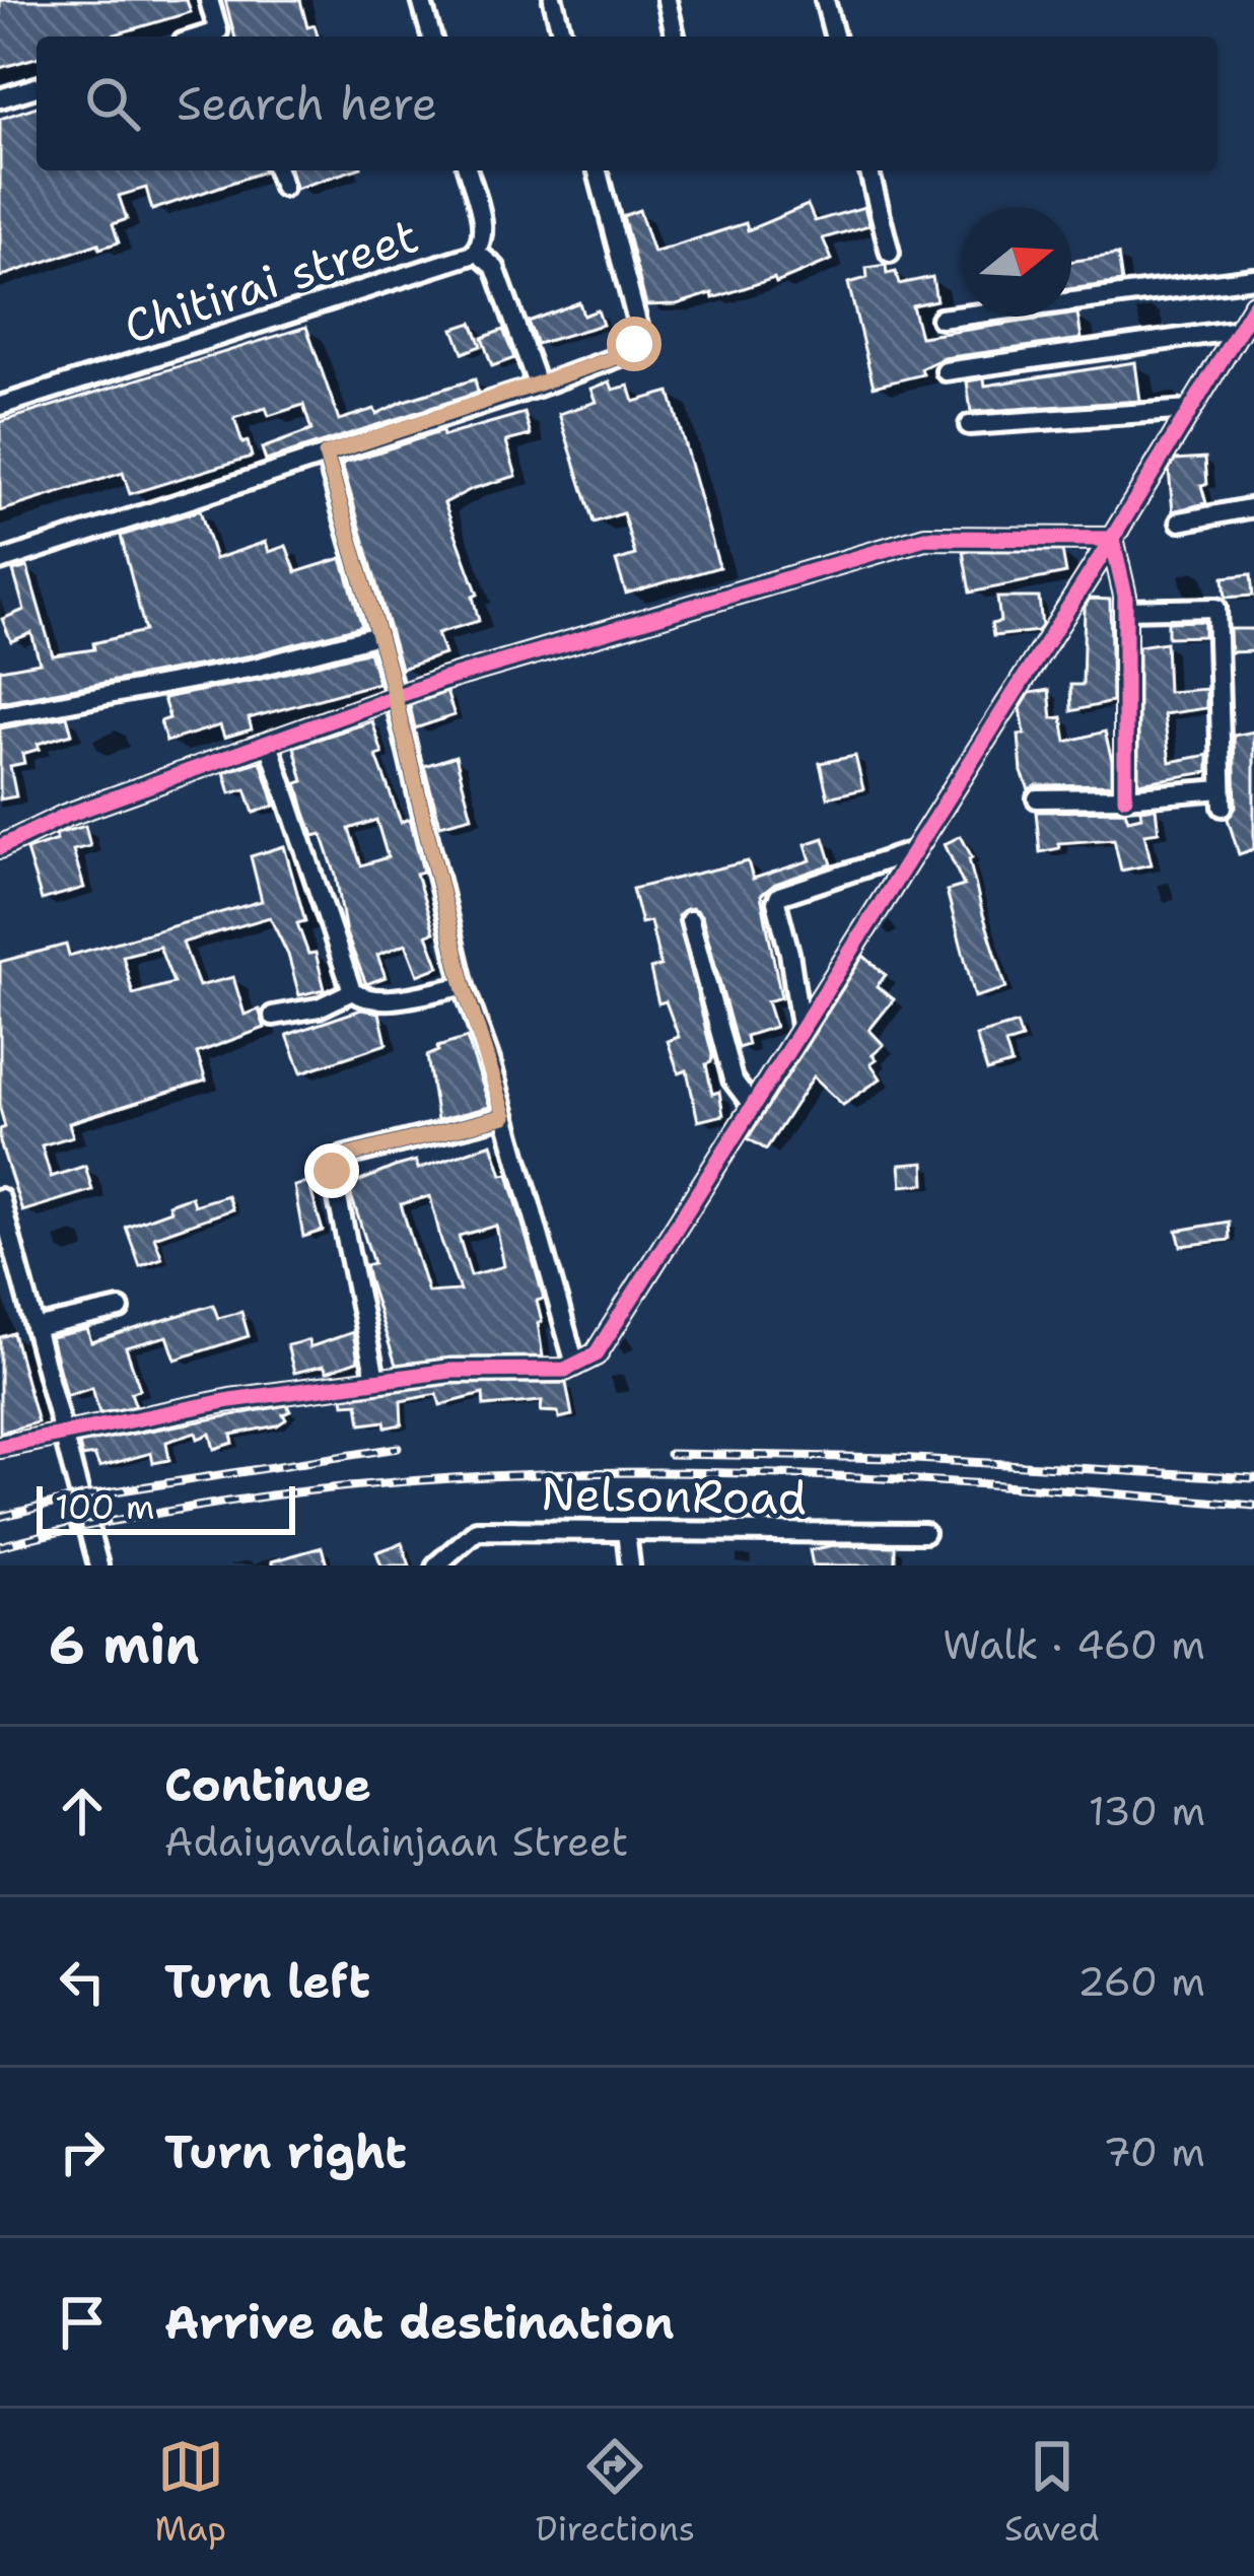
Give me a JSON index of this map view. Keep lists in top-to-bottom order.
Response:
{
  "streets": {
    "street": ["Chitirai street", "NelsonRoad"]
  },
  "scale_bar": "100 m",
  "north": "right",
  "page": {
    "search": "Search here",
    "scale": "100 m",
    "heading": ["6 min", "Walk · 460 m"],
    "list": [
      ["Continue", "Adaiyavalainjaan Street", "130 m"],
      ["Turn left", "260 m"],
      ["Turn right", "70 m"],
      "Arrive at destination"
    ],
    "nav": ["Map", "Directions", "Saved"]
  }
}
